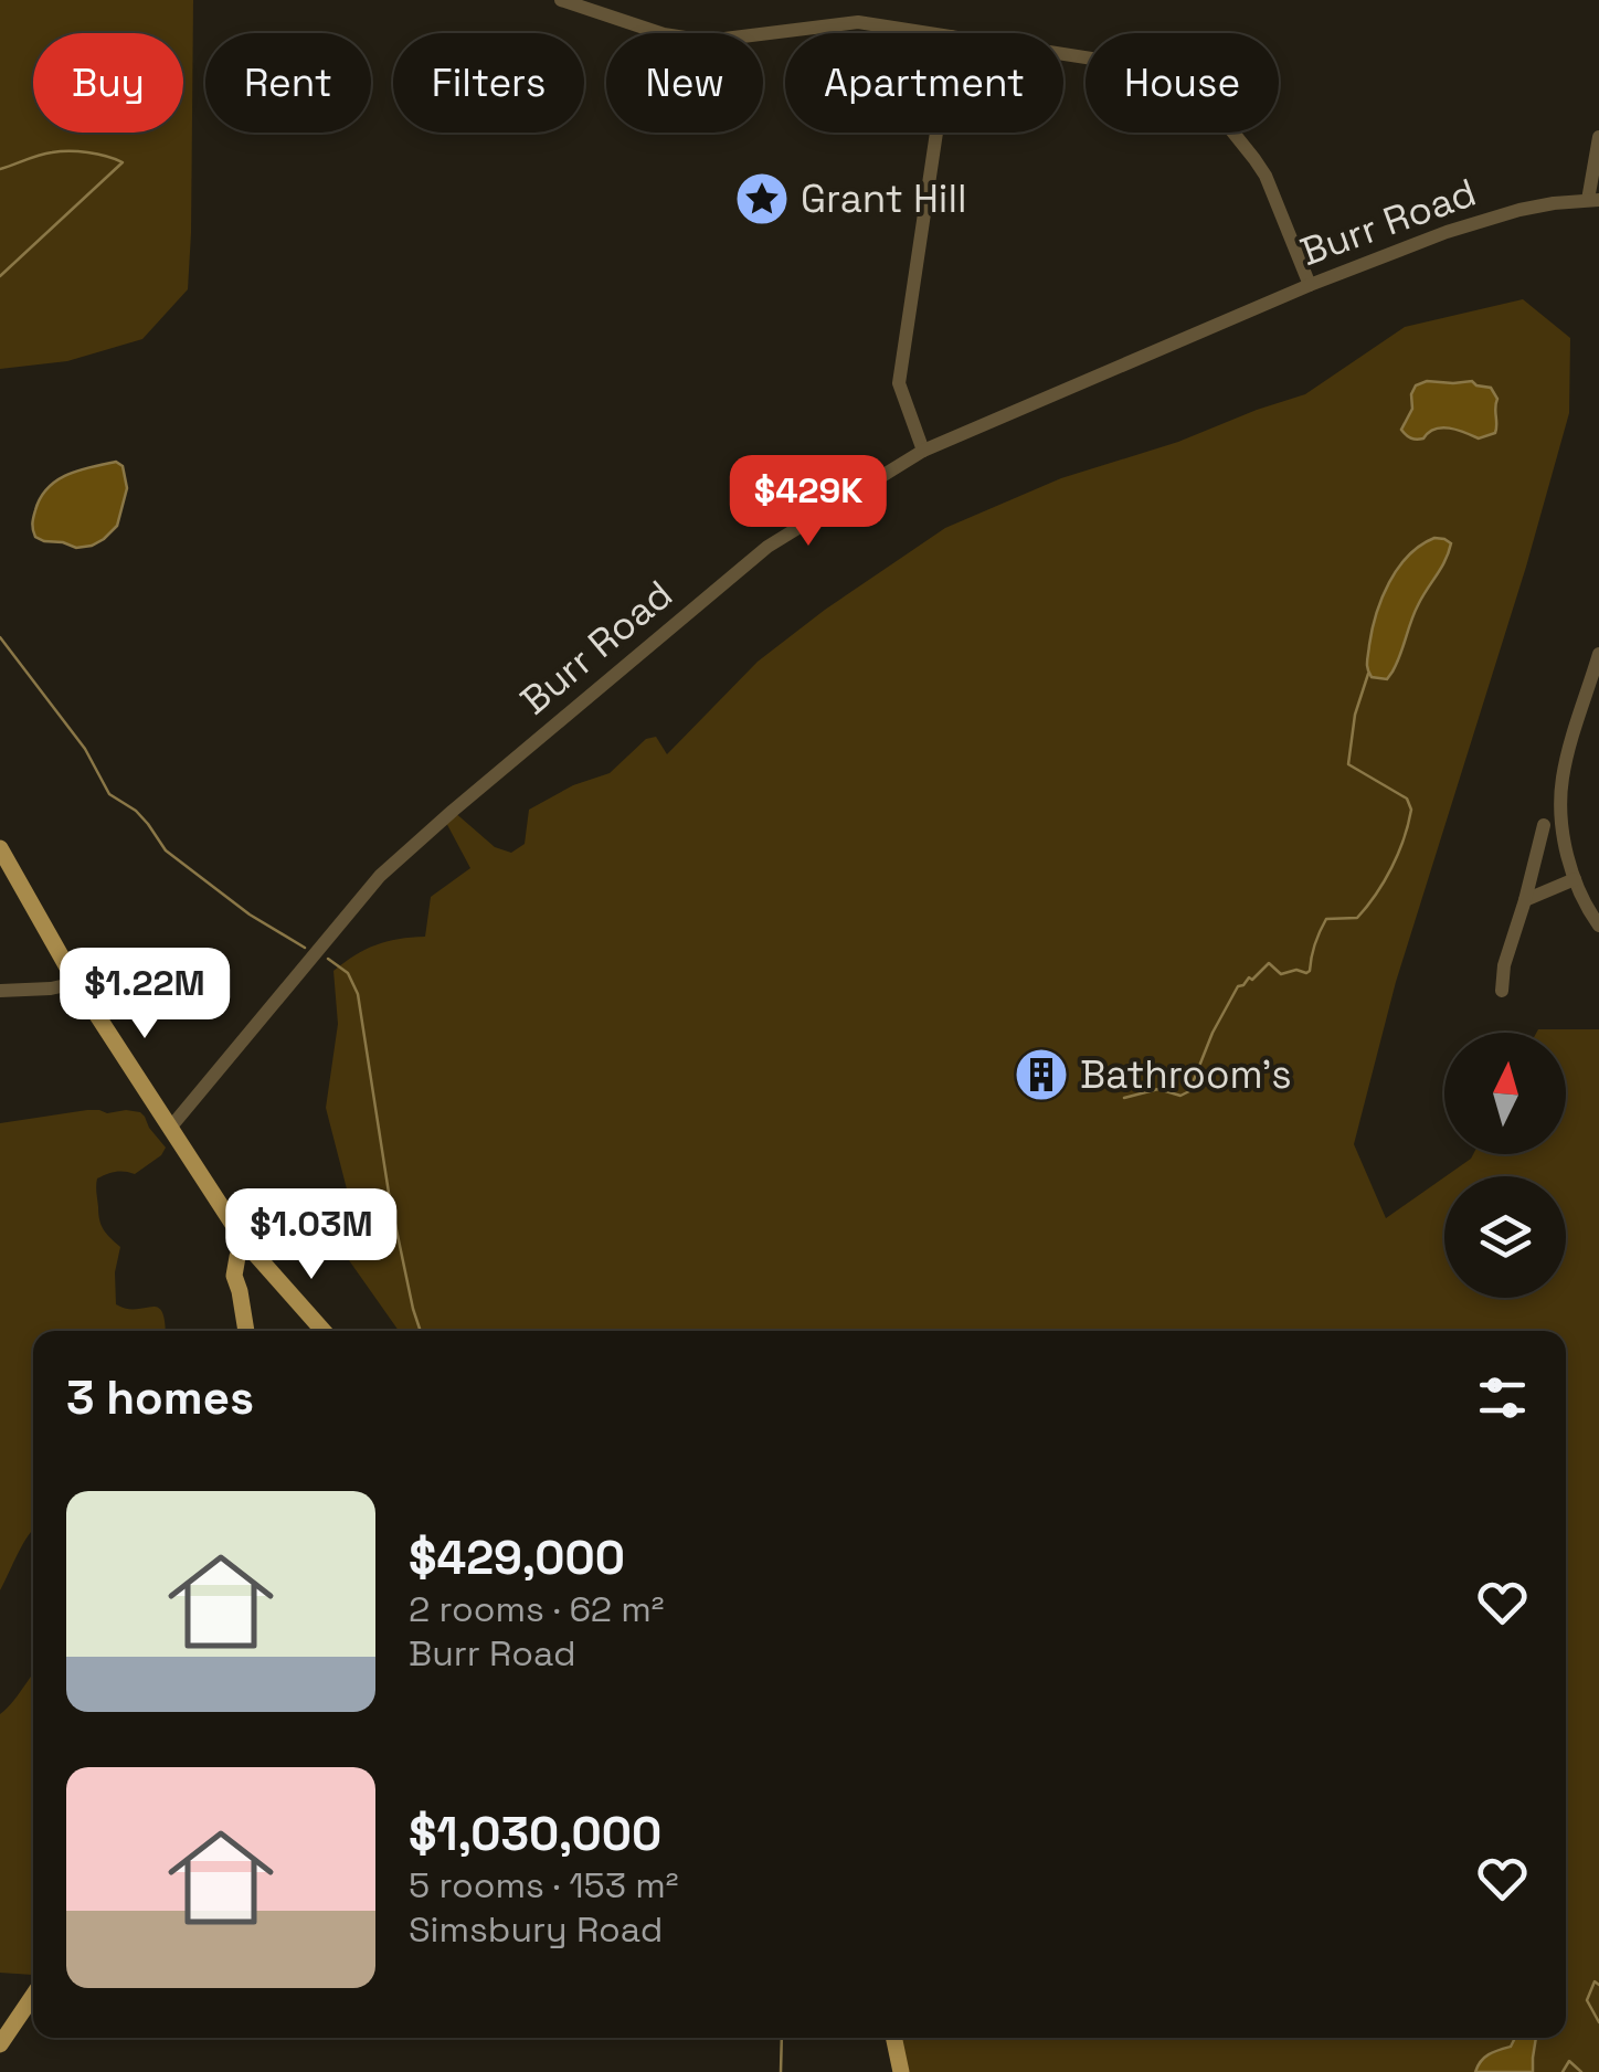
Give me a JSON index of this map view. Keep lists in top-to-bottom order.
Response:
{
  "streets": {
    "street": ["Burr Road"]
  },
  "places": {
    "place": ["Grant Hill"],
    "building": ["Bathroom's"]
  },
  "north": "top",
  "page": {
    "chip": [
      "Buy",
      "Rent",
      "Filters",
      "New",
      "Apartment",
      "House"
    ],
    "price": ["$429K", "$1.22M", "$1.03M"],
    "heading": "3 homes",
    "list": [
      {
        "name": "$429,000",
        "note": "2 rooms · 62 m² · Burr Road"
      },
      {
        "name": "$1,030,000",
        "note": "5 rooms · 153 m² · Simsbury Road"
      }
    ]
  }
}
